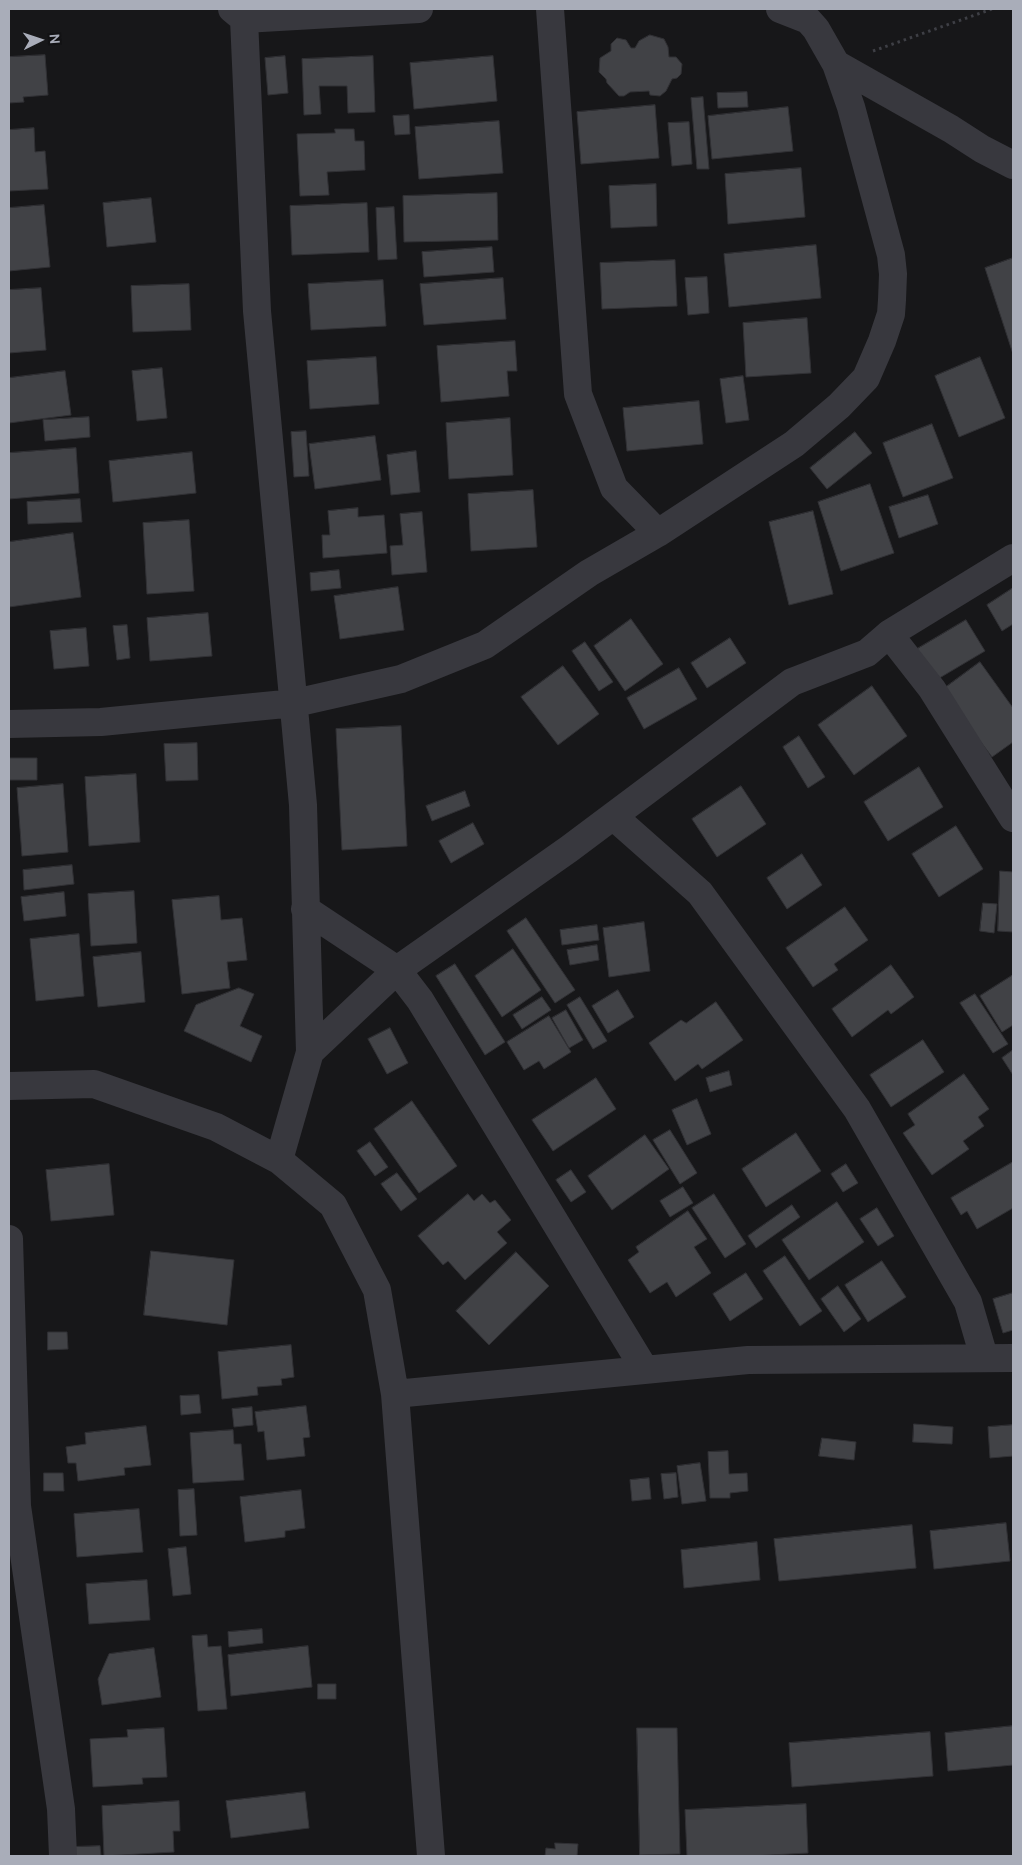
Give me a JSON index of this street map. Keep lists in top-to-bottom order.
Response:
{
  "north": "right"
}
